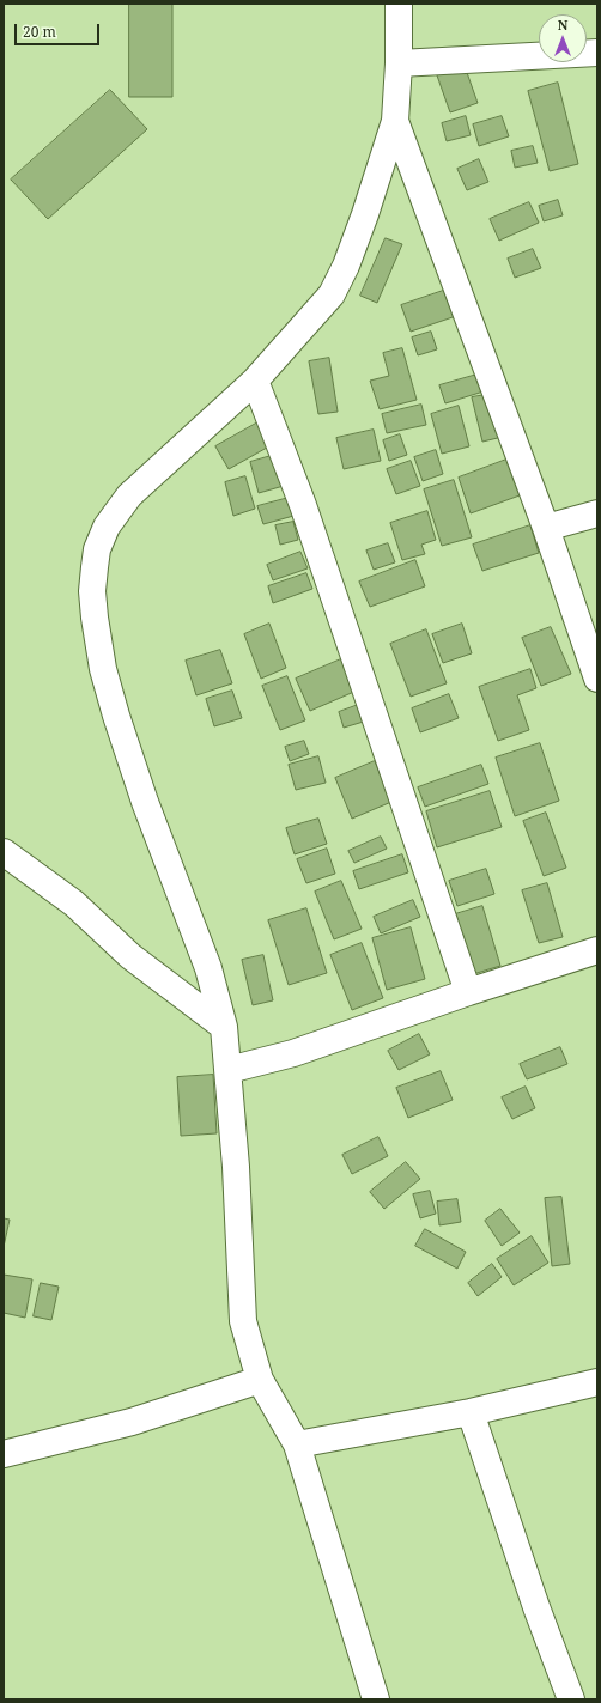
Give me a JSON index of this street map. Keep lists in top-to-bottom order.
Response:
{
  "scale_bar": "20 m",
  "north": "top"
}
